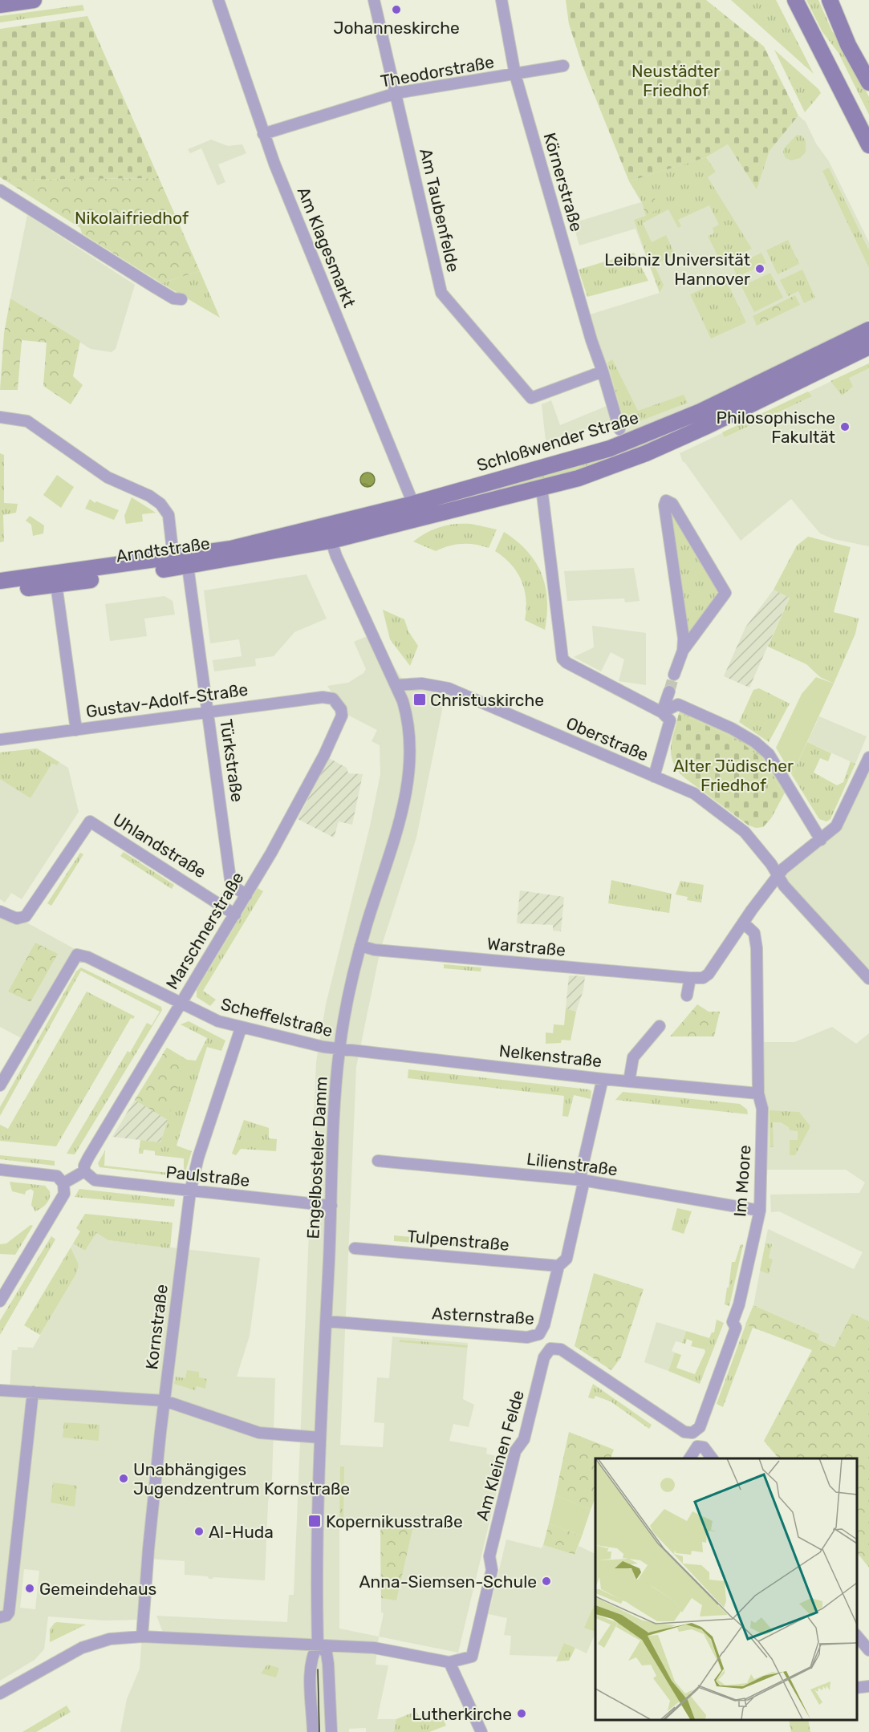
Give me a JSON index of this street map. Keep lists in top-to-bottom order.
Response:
{
  "streets": {
    "main road": ["Schloßwender Straße", "Arndtstraße"],
    "street": [
      "Theodorstraße",
      "Körnerstraße",
      "Am Taubenfelde",
      "Am Klagesmarkt",
      "Gustav-Adolf-Straße",
      "Oberstraße",
      "Türkstraße",
      "Uhlandstraße",
      "Marschnerstraße",
      "Warstraße",
      "Scheffelstraße",
      "Nelkenstraße",
      "Engelbosteler Damm",
      "Lilienstraße",
      "Paulstraße",
      "Im Moore",
      "Tulpenstraße",
      "Asternstraße",
      "Kornstraße",
      "Am Kleinen Felde"
    ]
  },
  "crossings": [
    ["Theodorstraße", "Körnerstraße"],
    ["Theodorstraße", "Am Taubenfelde"],
    ["Theodorstraße", "Am Klagesmarkt"],
    ["Körnerstraße", "Am Taubenfelde"],
    ["Am Klagesmarkt", "Schloßwender Straße"],
    ["Schloßwender Straße", "Arndtstraße"],
    ["Schloßwender Straße", "Engelbosteler Damm"],
    ["Arndtstraße", "Türkstraße"],
    ["Arndtstraße", "Engelbosteler Damm"],
    ["Gustav-Adolf-Straße", "Türkstraße"],
    ["Gustav-Adolf-Straße", "Marschnerstraße"],
    ["Oberstraße", "Engelbosteler Damm"],
    ["Türkstraße", "Marschnerstraße"],
    ["Uhlandstraße", "Marschnerstraße"],
    ["Marschnerstraße", "Scheffelstraße"],
    ["Marschnerstraße", "Paulstraße"],
    ["Warstraße", "Engelbosteler Damm"],
    ["Scheffelstraße", "Nelkenstraße"],
    ["Scheffelstraße", "Engelbosteler Damm"],
    ["Scheffelstraße", "Kornstraße"],
    ["Nelkenstraße", "Engelbosteler Damm"],
    ["Nelkenstraße", "Im Moore"],
    ["Engelbosteler Damm", "Paulstraße"],
    ["Engelbosteler Damm", "Asternstraße"],
    ["Lilienstraße", "Im Moore"],
    ["Paulstraße", "Kornstraße"],
    ["Im Moore", "Asternstraße"],
    ["Im Moore", "Am Kleinen Felde"],
    ["Asternstraße", "Am Kleinen Felde"]
  ],
  "parks": ["Neustädter Friedhof", "Nikolaifriedhof", "Alter Jüdischer Friedhof"],
  "places": {
    "other": [
      "Johanneskirche",
      "Leibniz Universität Hannover",
      "Philosophische Fakultät",
      "Unabhängiges Jugendzentrum Kornstraße",
      "Al-Huda",
      "Anna-Siemsen-Schule",
      "Gemeindehaus",
      "Lutherkirche"
    ],
    "transit": ["Christuskirche", "Kopernikusstraße"]
  }
}
